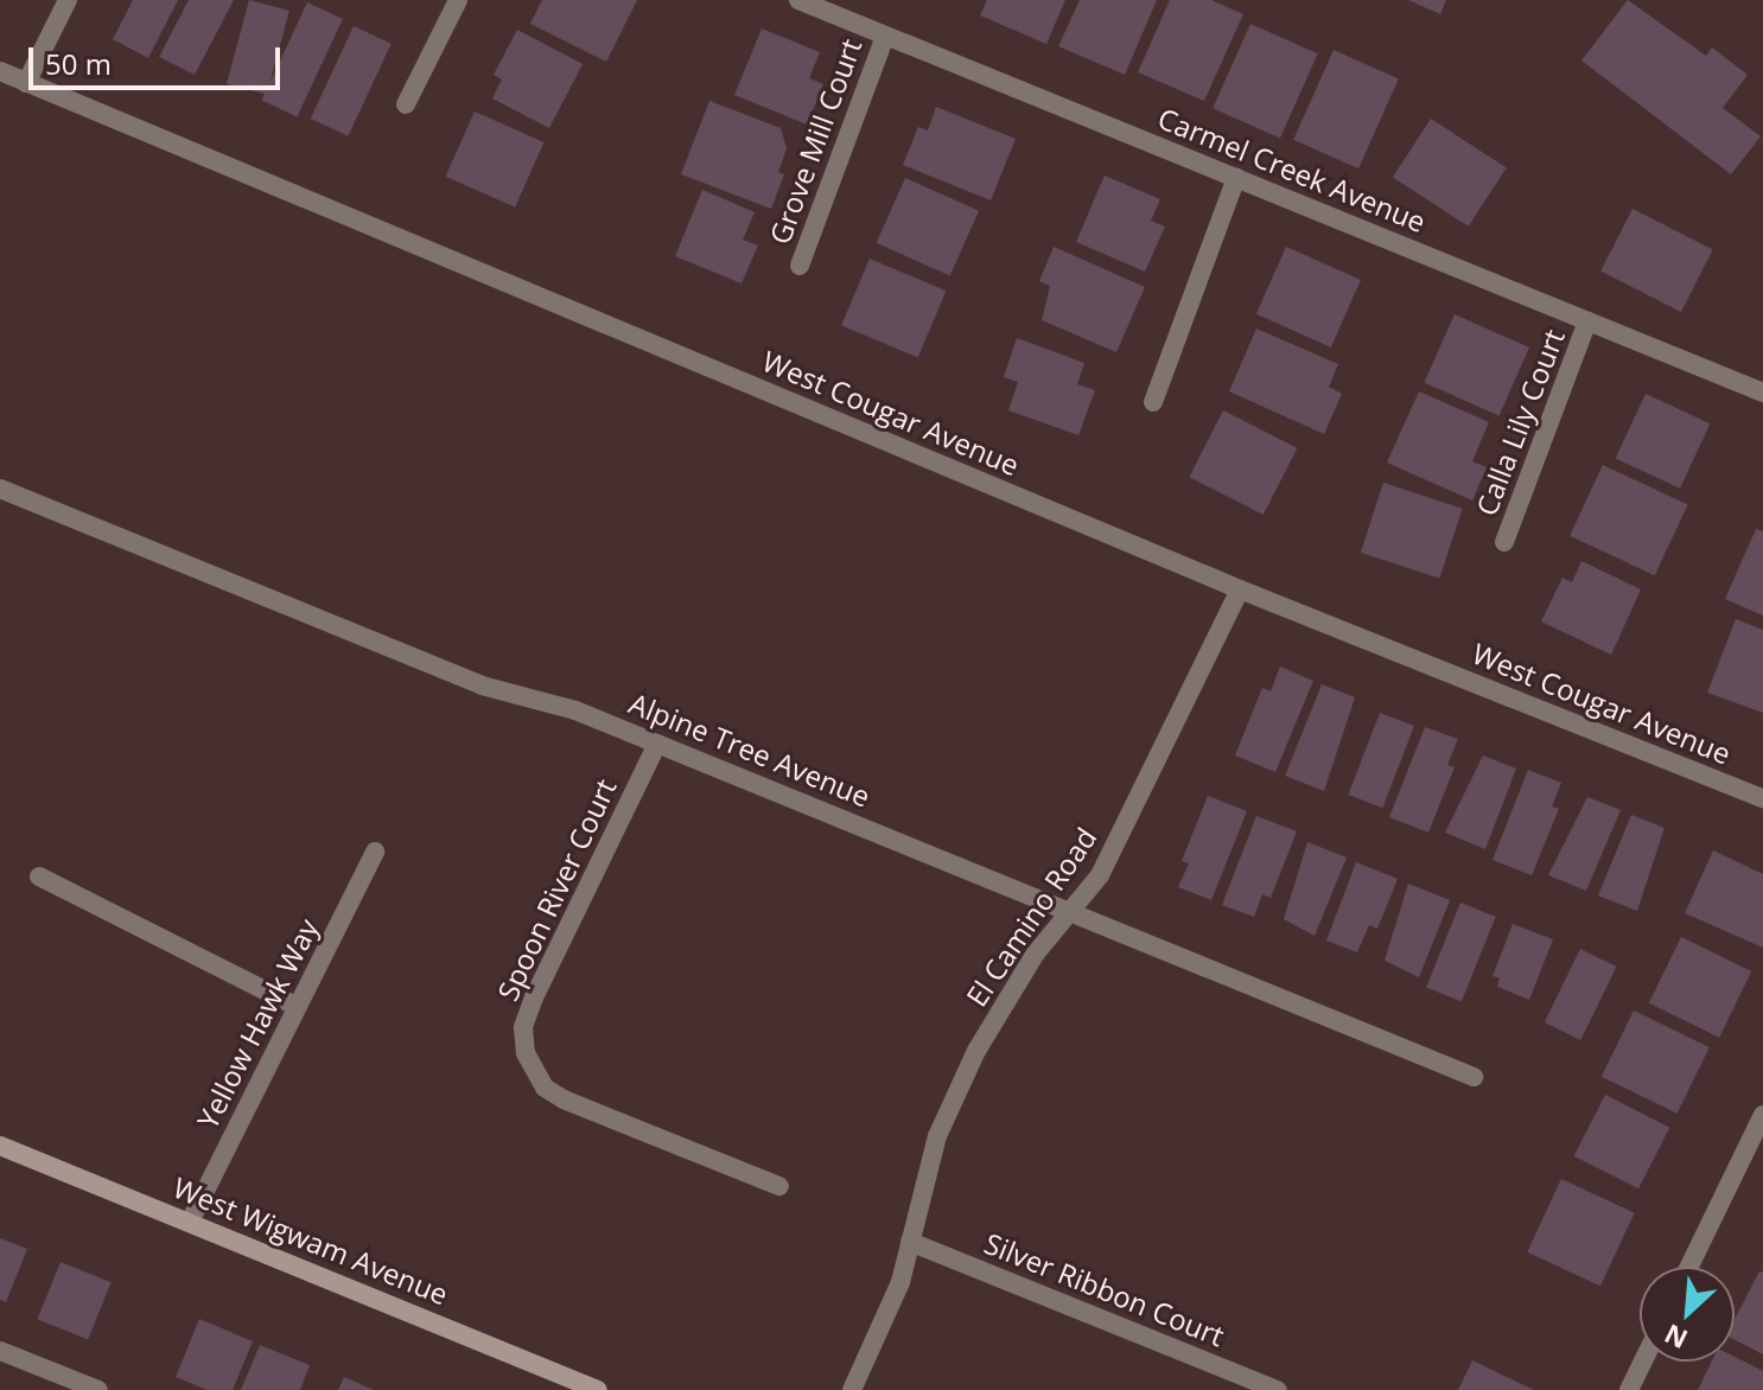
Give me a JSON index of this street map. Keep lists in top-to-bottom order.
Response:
{
  "streets": {
    "street": [
      "Grove Mill Court",
      "Carmel Creek Avenue",
      "West Cougar Avenue",
      "Calla Lily Court",
      "Alpine Tree Avenue",
      "Spoon River Court",
      "El Camino Road",
      "Yellow Hawk Way",
      "West Wigwam Avenue",
      "Silver Ribbon Court"
    ]
  },
  "crossings": [
    ["Grove Mill Court", "Carmel Creek Avenue"],
    ["Carmel Creek Avenue", "Calla Lily Court"],
    ["West Cougar Avenue", "El Camino Road"],
    ["Alpine Tree Avenue", "Spoon River Court"],
    ["Alpine Tree Avenue", "El Camino Road"],
    ["El Camino Road", "Silver Ribbon Court"],
    ["Yellow Hawk Way", "West Wigwam Avenue"]
  ],
  "scale_bar": "50 m",
  "north": "bottom left"
}
